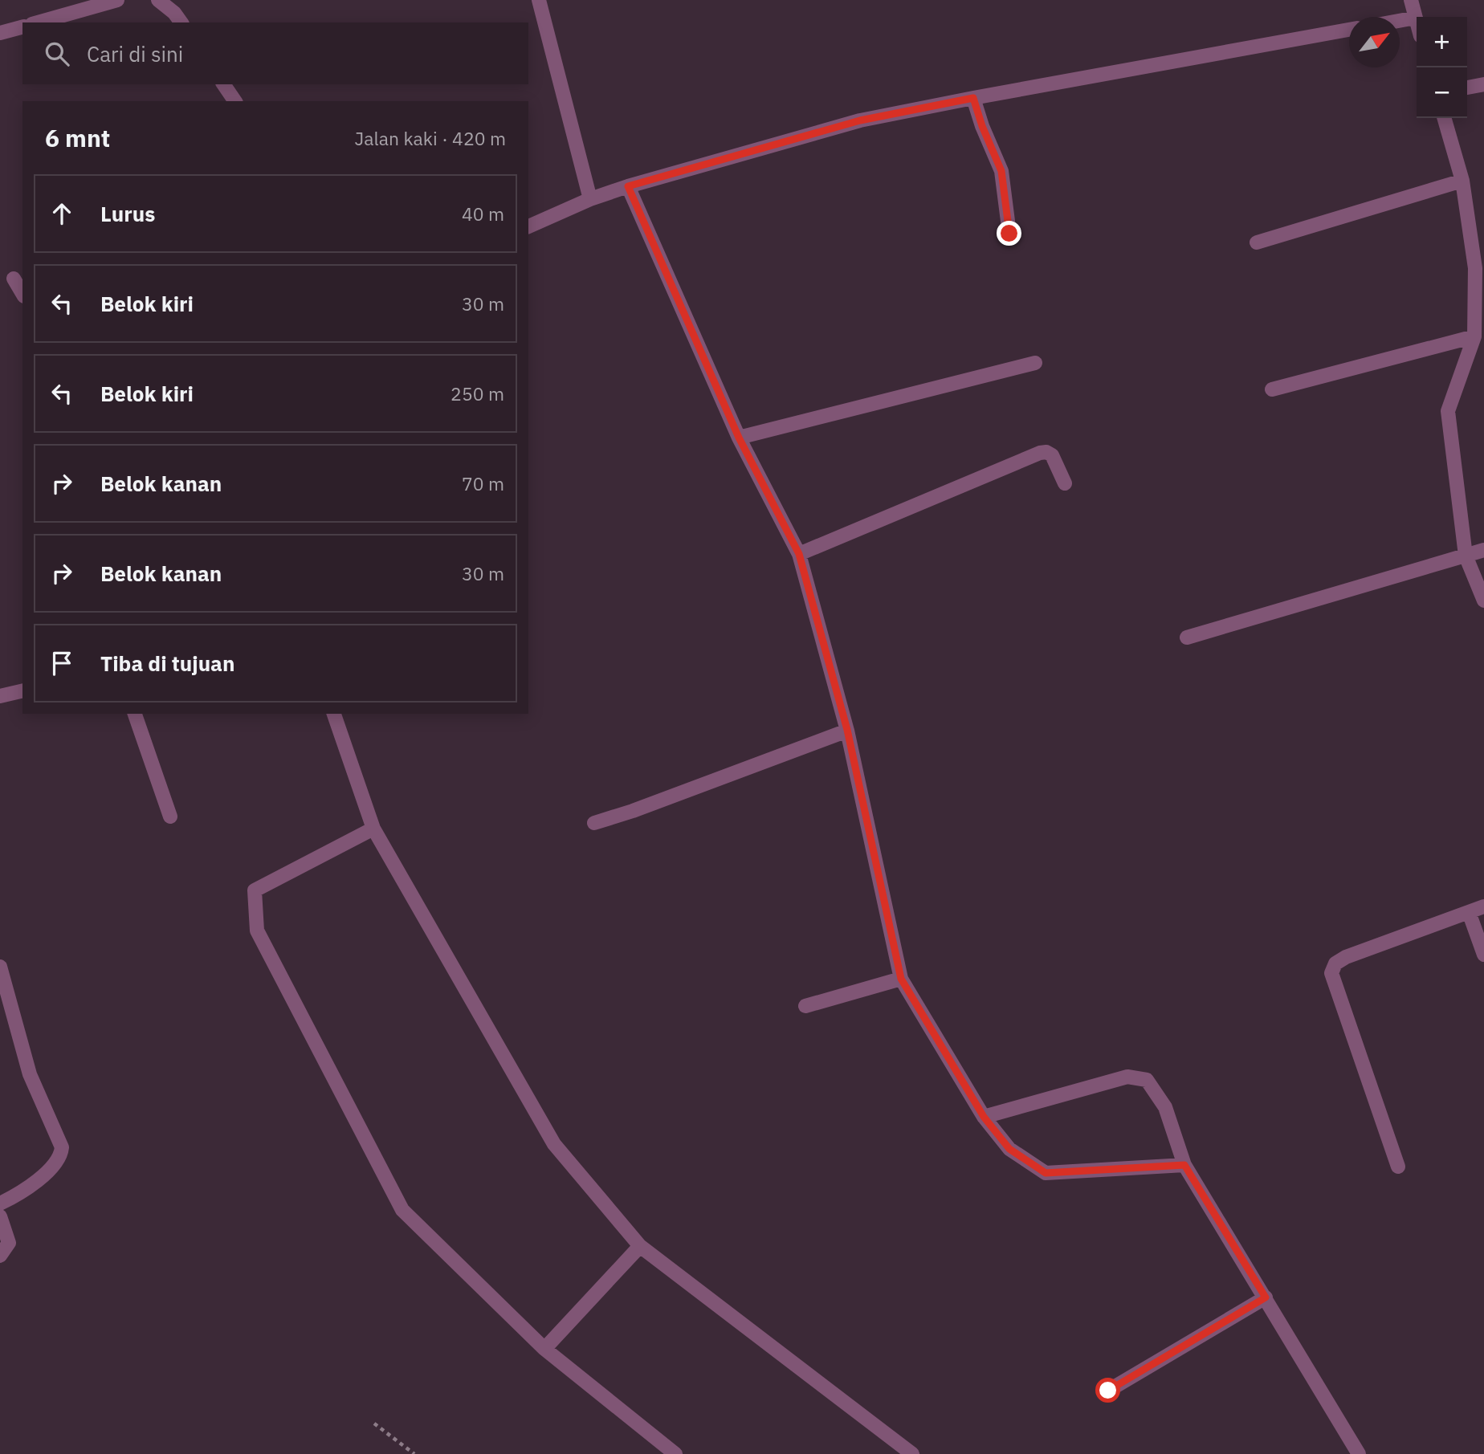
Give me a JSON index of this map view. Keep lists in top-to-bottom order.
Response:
{
  "north": "top right",
  "page": {
    "map_buttons": ["+", "−"],
    "search": "Cari di sini",
    "heading": ["6 mnt", "Jalan kaki · 420 m"],
    "list": [
      ["Lurus", "40 m"],
      ["Belok kiri", "30 m"],
      ["Belok kiri", "250 m"],
      ["Belok kanan", "70 m"],
      ["Belok kanan", "30 m"],
      "Tiba di tujuan"
    ]
  }
}
